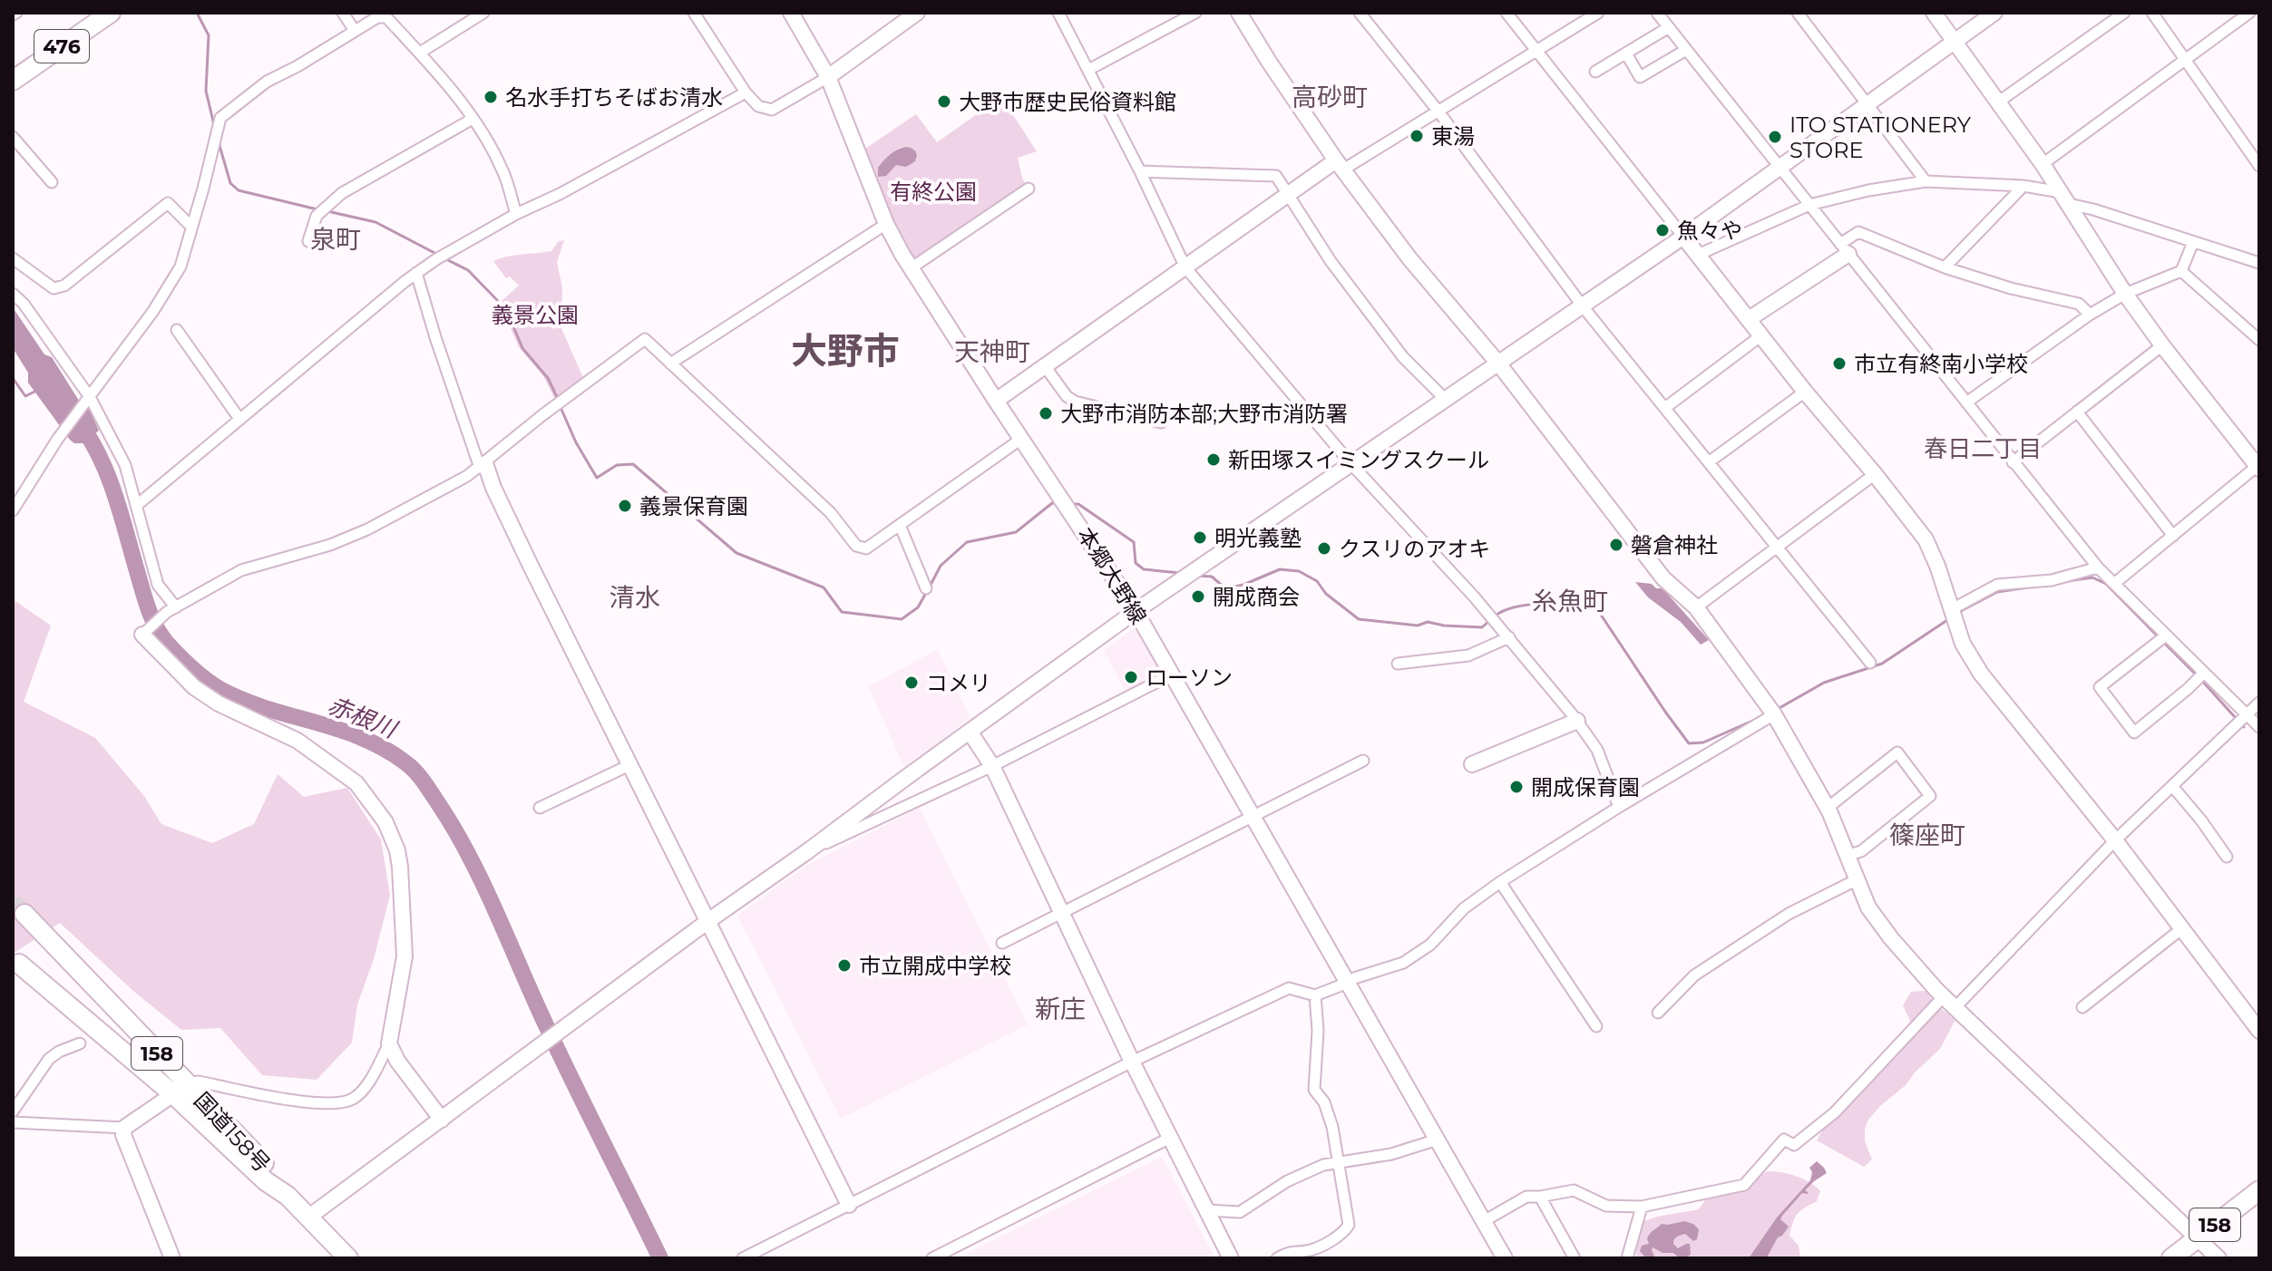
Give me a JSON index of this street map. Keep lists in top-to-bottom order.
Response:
{
  "streets": {
    "highway": ["476", "158", "国道158号"],
    "street": ["本郷大野線"]
  },
  "districts": [
    "高砂町",
    "泉町",
    "大野市",
    "天神町",
    "春日二丁目",
    "清水",
    "糸魚町",
    "篠座町",
    "新庄"
  ],
  "water": ["赤根川"],
  "parks": ["有終公園", "義景公園"],
  "places": [
    "名水手打ちそばお清水",
    "大野市歴史民俗資料館",
    "東湯",
    "ITO STATIONERY STORE",
    "魚々や",
    "市立有終南小学校",
    "大野市消防本部;大野市消防署",
    "新田塚スイミングスクール",
    "義景保育園",
    "明光義塾",
    "磐倉神社",
    "クスリのアオキ",
    "開成商会",
    "ローソン",
    "コメリ",
    "開成保育園",
    "市立開成中学校"
  ]
}
